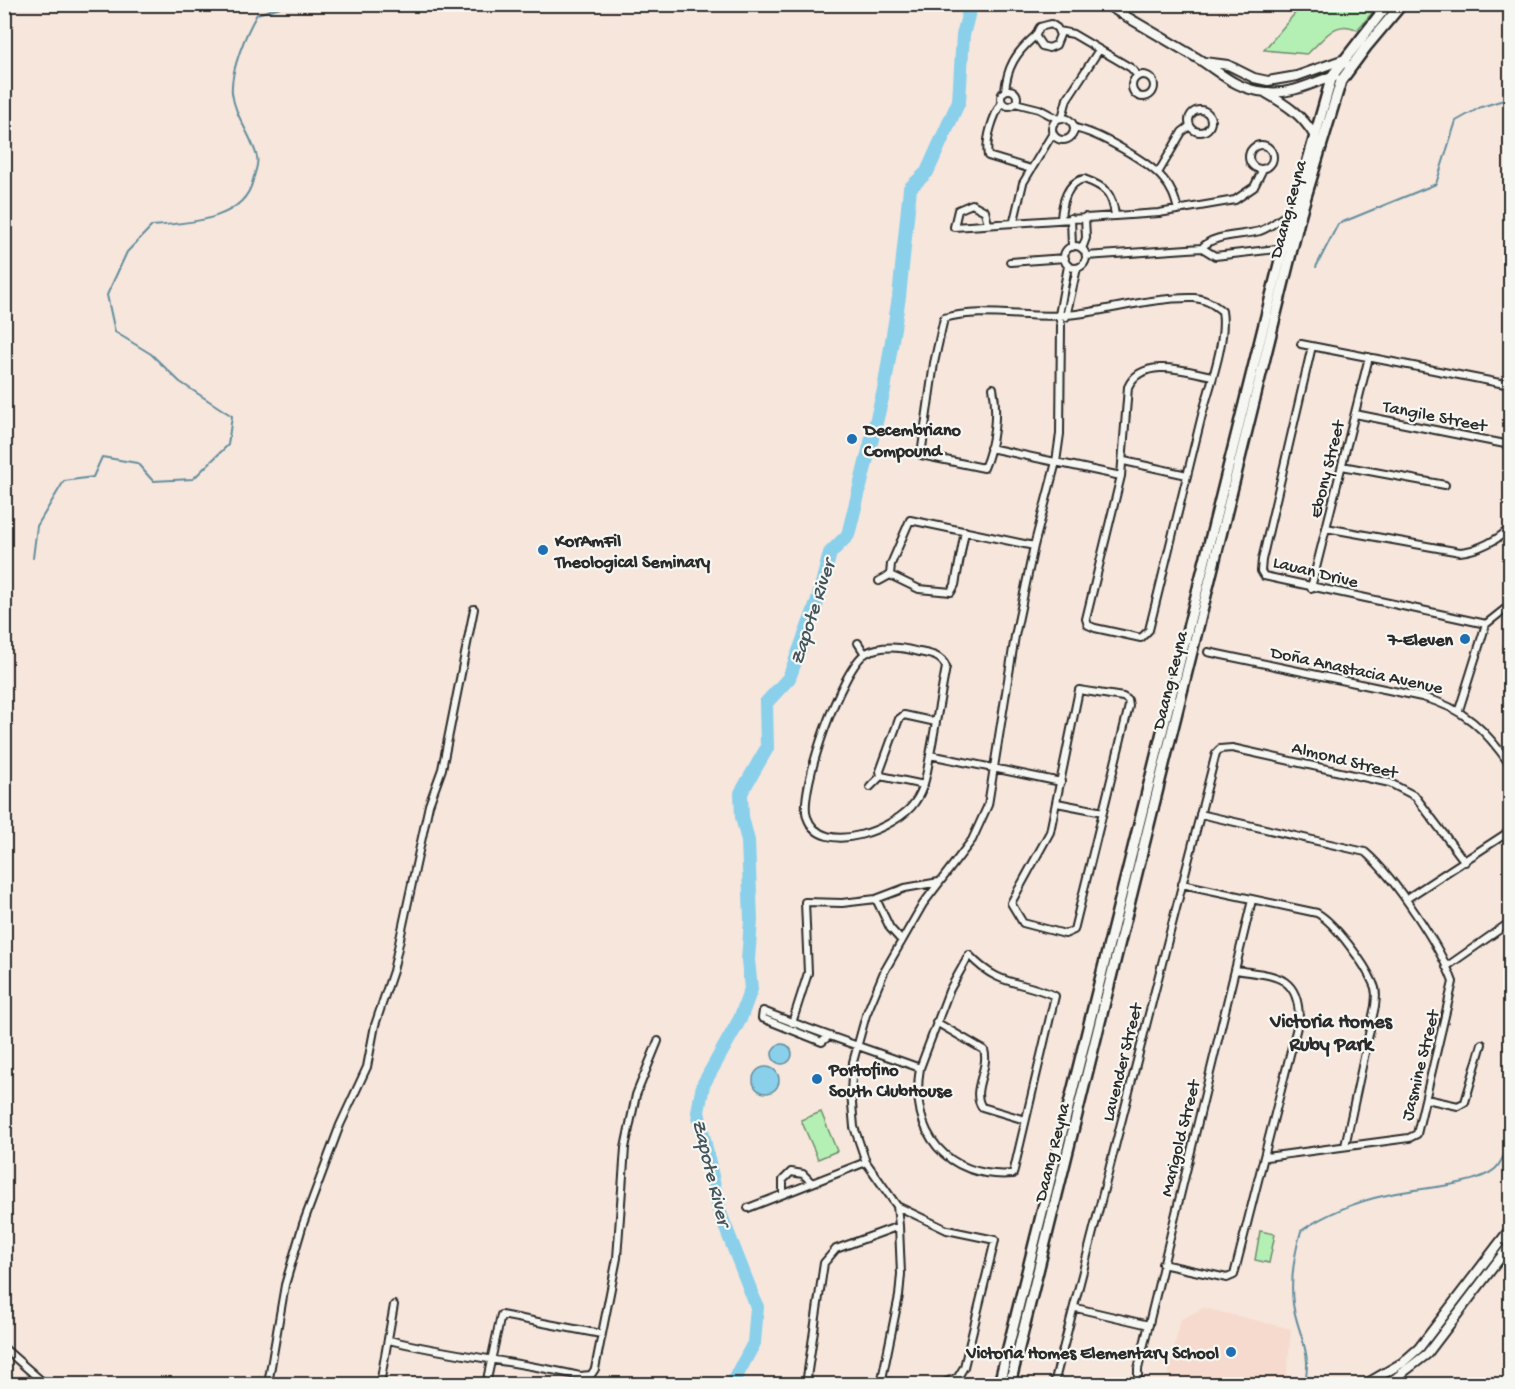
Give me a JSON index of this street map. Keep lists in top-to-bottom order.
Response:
{
  "streets": {
    "main road": ["Daang Reyna"],
    "street": [
      "Tangile Street",
      "Ebony Street",
      "Lauan Drive",
      "Doña Anastacia Avenue",
      "Almond Street",
      "Lavender Street",
      "Jasmine Street",
      "Marigold Street"
    ]
  },
  "crossings": [
    ["Tangile Street", "Ebony Street"],
    ["Ebony Street", "Lauan Drive"],
    ["Almond Street", "Lavender Street"],
    ["Lavender Street", "Jasmine Street"]
  ],
  "districts": ["Victoria Homes Ruby Park"],
  "water": ["Zapote River"],
  "places": [
    "Decembriano Compound",
    "KorAmFil Theological Seminary",
    "7-Eleven",
    "Portofino South ClubHouse",
    "Victoria Homes Elementary School"
  ]
}
